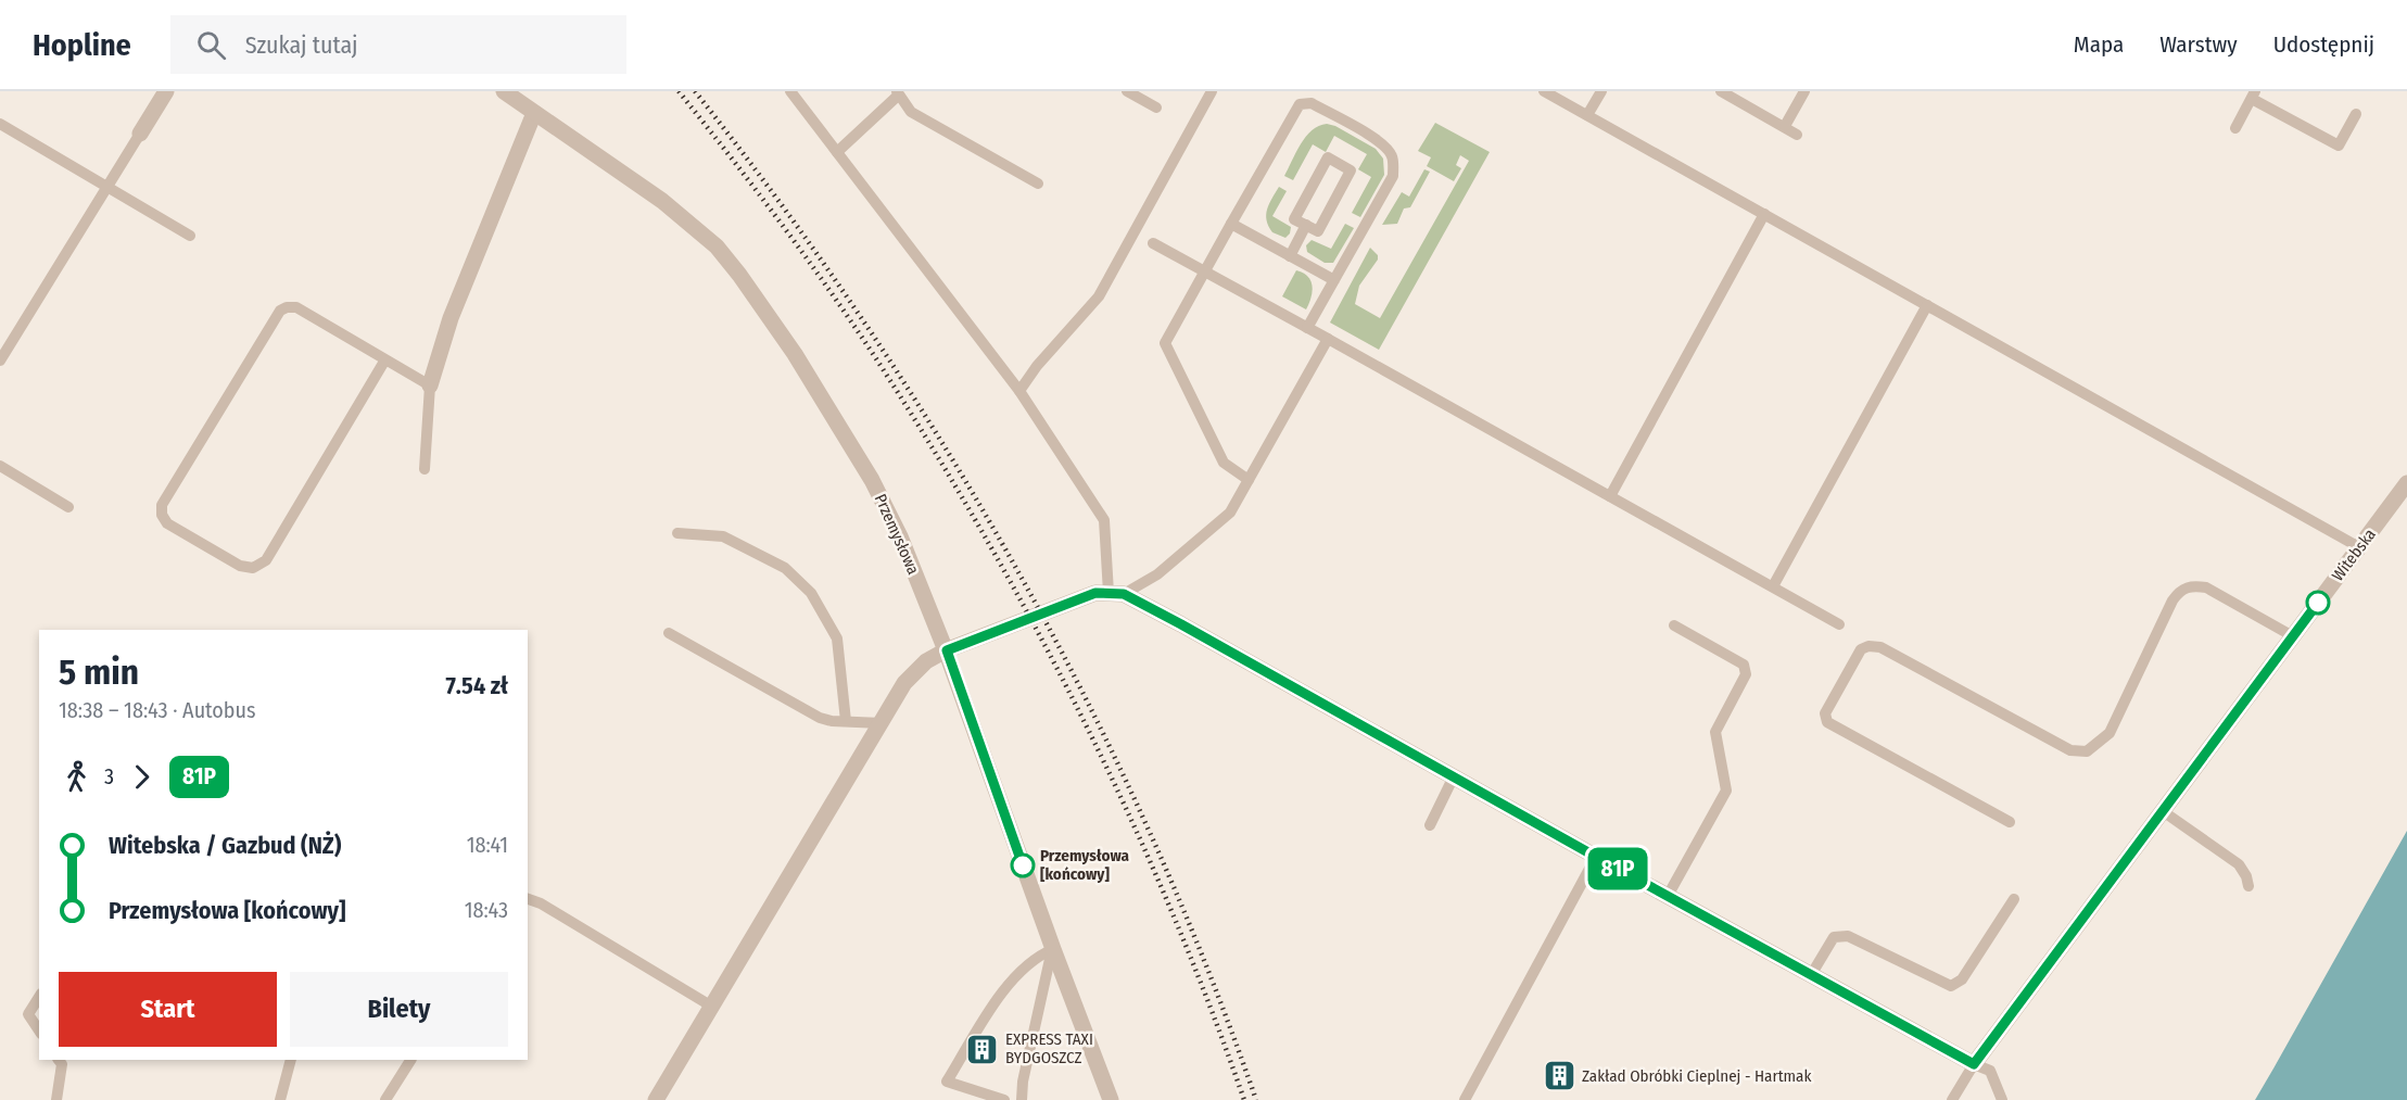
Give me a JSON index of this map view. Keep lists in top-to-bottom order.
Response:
{
  "streets": {
    "street": ["Przemysłowa", "Witebska"]
  },
  "places": {
    "other": ["Przemysłowa [końcowy]"],
    "building": ["EXPRESS TAXI BYDGOSZCZ", "Zakład Obróbki Cieplnej - Hartmak"]
  },
  "lines": ["bus line 81P"],
  "page": {
    "header": "Hopline",
    "search": "Szukaj tutaj",
    "nav": ["Mapa", "Warstwy", "Udostępnij"],
    "on_map": "81P",
    "heading": ["5 min", "18:38 – 18:43 · Autobus", "7.54 zł"],
    "legs": ["3", "81P"],
    "list": [
      {
        "name": "Witebska / Gazbud (NŻ)",
        "value": "18:41"
      },
      {
        "name": "Przemysłowa [końcowy]",
        "value": "18:43"
      }
    ],
    "buttons": ["Start", "Bilety"]
  }
}
